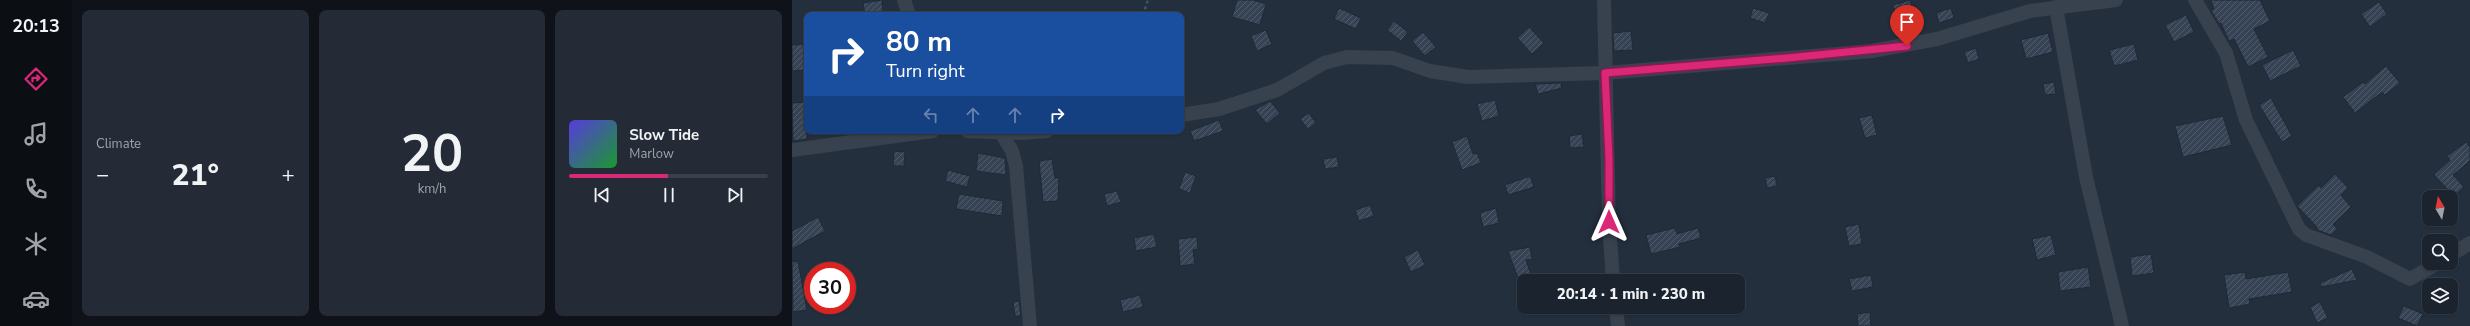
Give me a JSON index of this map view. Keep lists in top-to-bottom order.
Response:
{
  "north": "top",
  "page": {
    "tabs": "20:13",
    "tile": [
      "Climate",
      ["20", "km/h"]
    ],
    "turn": ["80 m", "Turn right"],
    "song": ["Slow Tide", "Marlow"],
    "heat": ["−", "21°", "+"],
    "limit": "30",
    "trip": "20:14 · 1 min · 230 m"
  }
}
